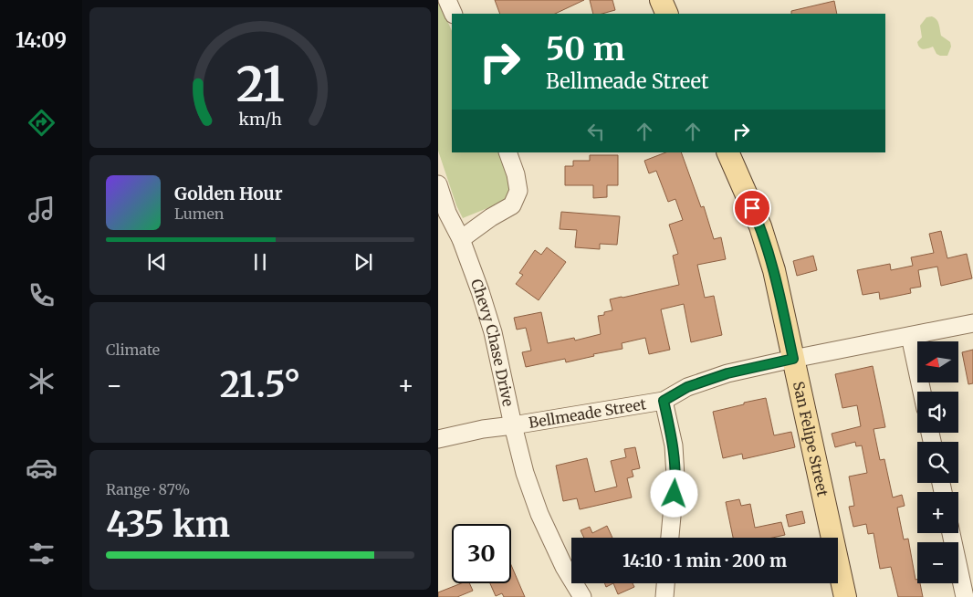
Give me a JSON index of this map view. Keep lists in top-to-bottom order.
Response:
{
  "streets": {
    "main road": ["San Felipe Street"],
    "street": ["Chevy Chase Drive", "Bellmeade Street"]
  },
  "crossings": [
    ["Chevy Chase Drive", "Bellmeade Street"],
    ["Bellmeade Street", "San Felipe Street"]
  ],
  "north": "left",
  "page": {
    "tabs": "14:09",
    "turn": ["50 m", "Bellmeade Street"],
    "song": ["Golden Hour", "Lumen"],
    "tile": [
      "Climate",
      ["Range · 87%", "435 km"]
    ],
    "map_buttons": ["+", "−"],
    "heat": ["−", "21.5°", "+"],
    "limit": "30",
    "trip": "14:10 · 1 min · 200 m",
    "gauge": ["21", "km/h"]
  }
}
